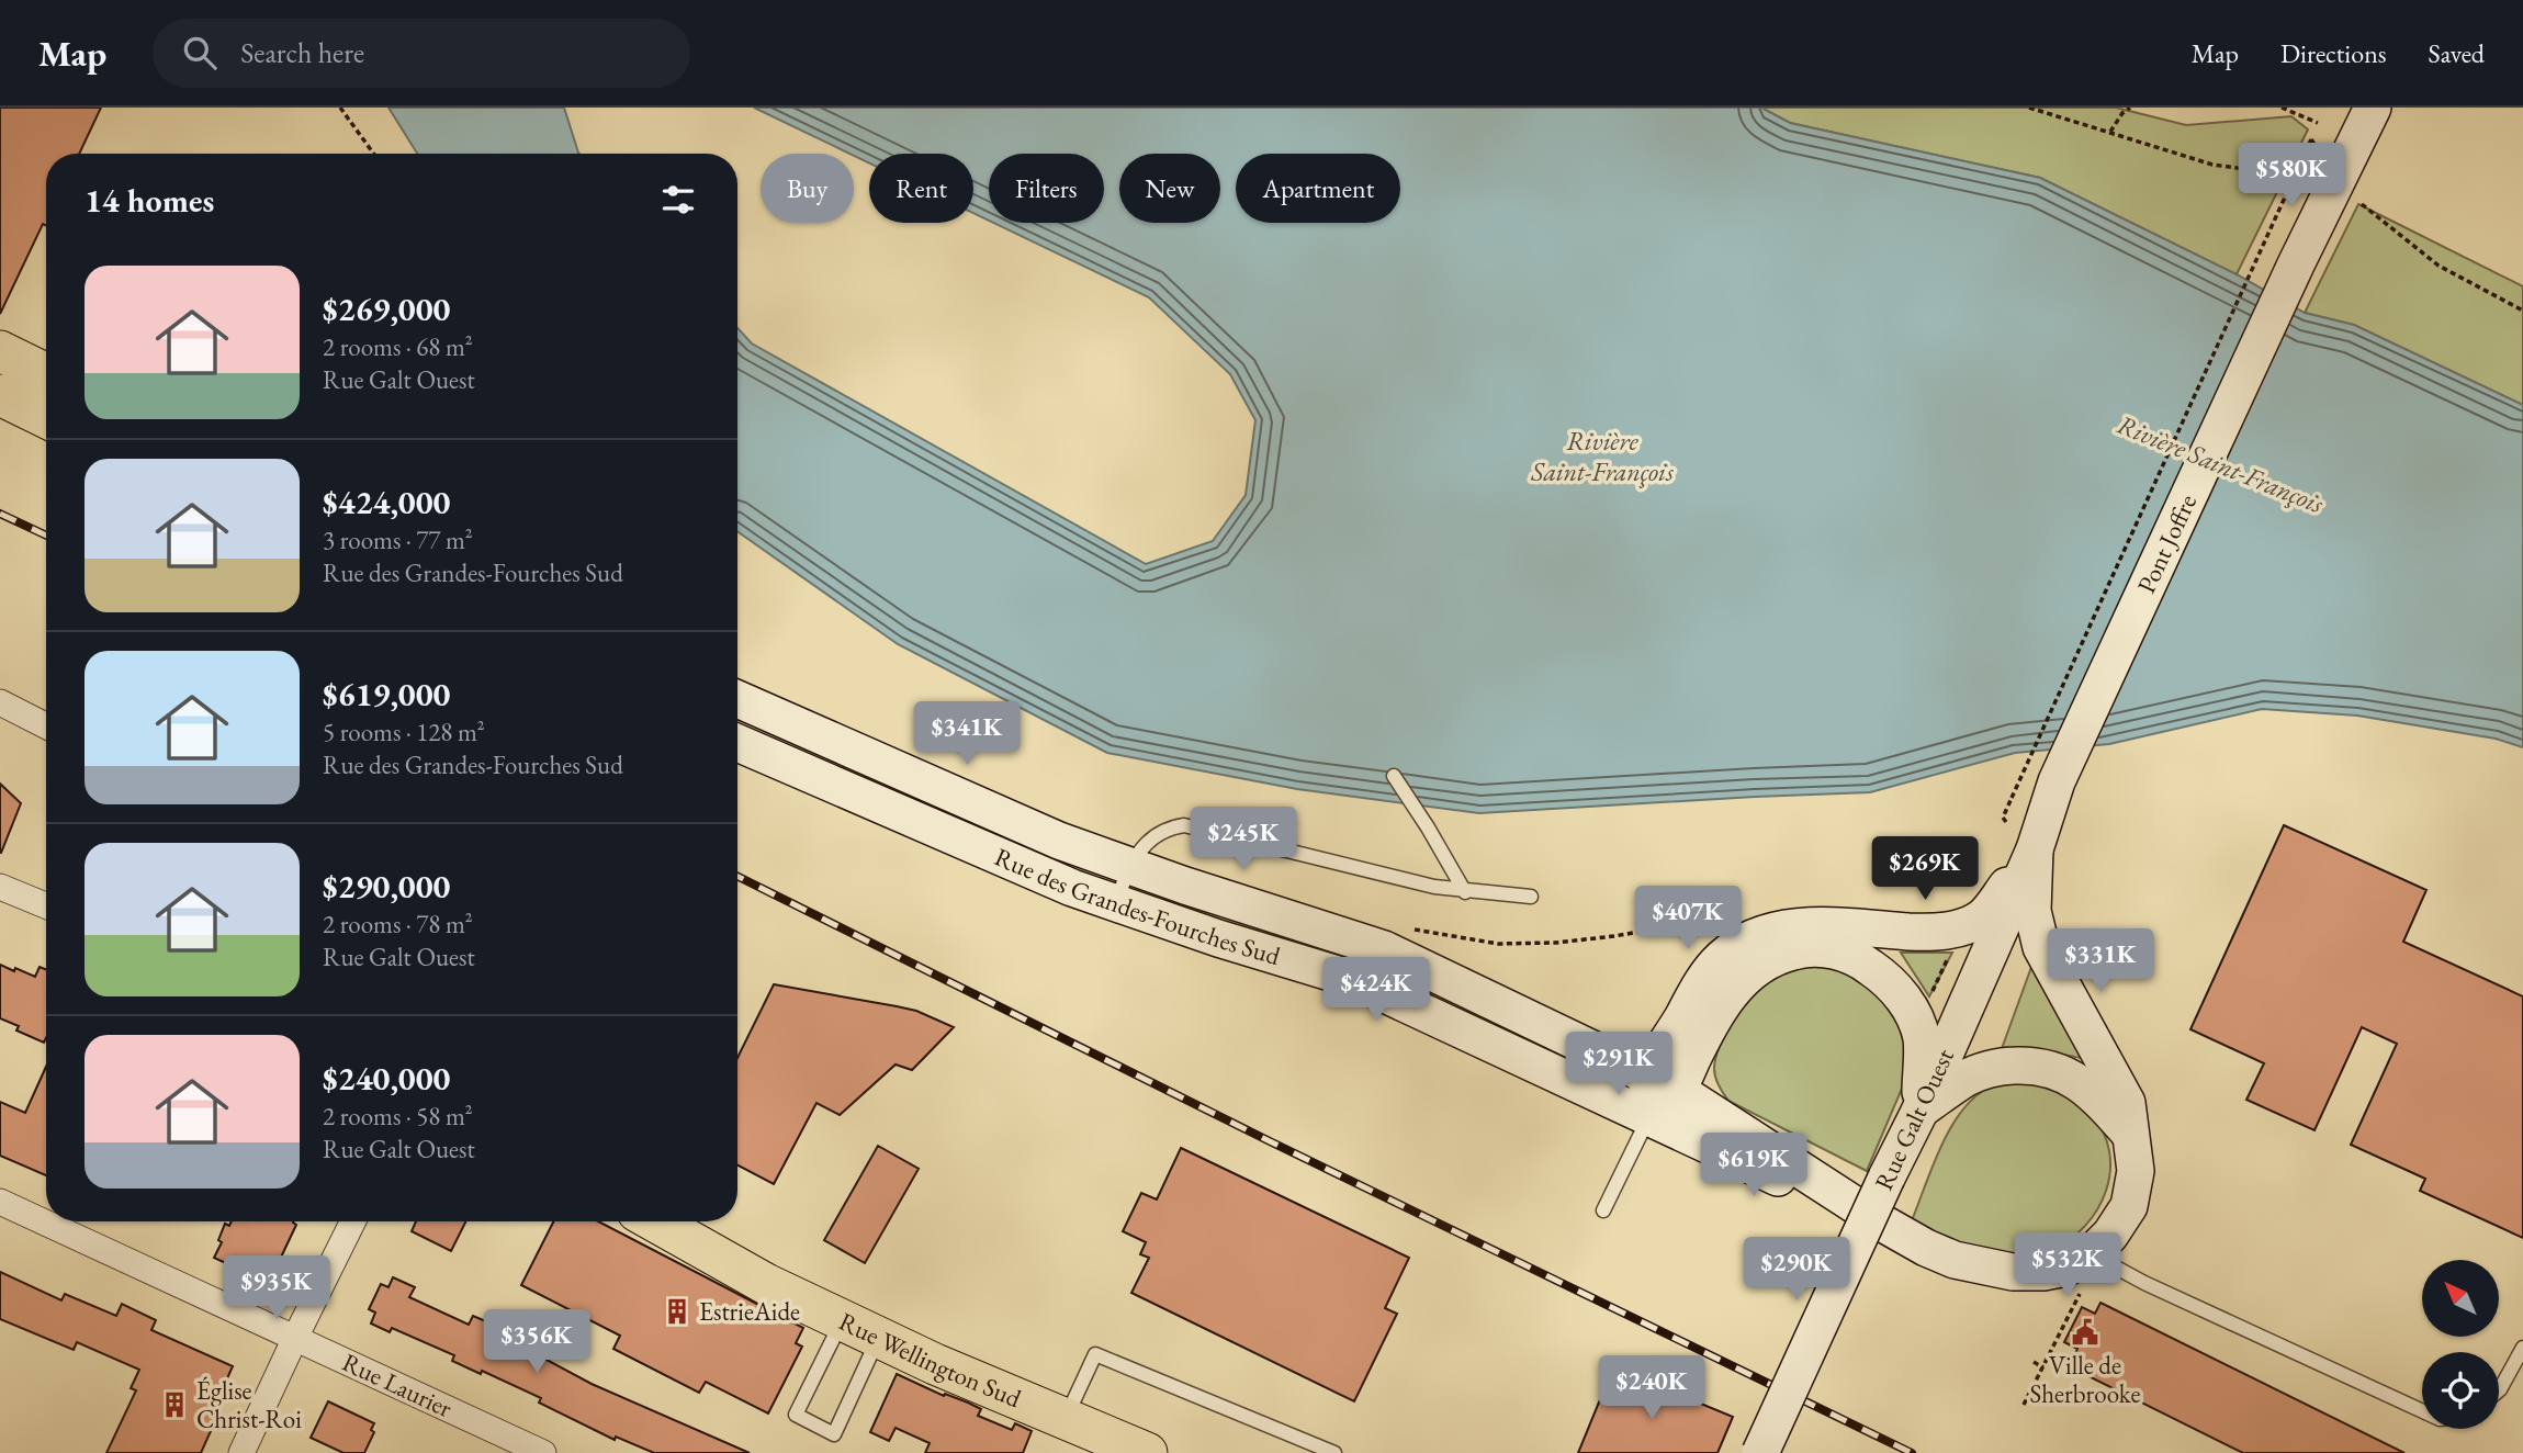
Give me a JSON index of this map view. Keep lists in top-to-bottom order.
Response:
{
  "streets": {
    "main road": [
      "Pont Joffre",
      "Rue des Grandes-Fourches Sud",
      "Rue Galt Ouest",
      "Rue Wellington Sud"
    ],
    "street": ["Rue Laurier"]
  },
  "crossings": [
    ["Pont Joffre", "Rue Galt Ouest"],
    ["Rue des Grandes-Fourches Sud", "Rue Galt Ouest"]
  ],
  "water": ["Rivière Saint-François"],
  "places": {
    "building": ["EstrieAide", "Église Christ-Roi"],
    "public building": ["Ville de Sherbrooke"]
  },
  "north": "top left",
  "page": {
    "header": "Map",
    "search": "Search here",
    "nav": ["Map", "Directions", "Saved"],
    "price": [
      "$580K",
      "$341K",
      "$245K",
      "$269K",
      "$407K",
      "$331K",
      "$424K",
      "$291K",
      "$619K",
      "$532K",
      "$290K",
      "$935K",
      "$356K",
      "$240K"
    ],
    "chip": [
      "Buy",
      "Rent",
      "Filters",
      "New",
      "Apartment"
    ],
    "heading": "14 homes",
    "list": [
      {
        "name": "$269,000",
        "note": "2 rooms · 68 m² · Rue Galt Ouest"
      },
      {
        "name": "$424,000",
        "note": "3 rooms · 77 m² · Rue des Grandes-Fourches Sud"
      },
      {
        "name": "$619,000",
        "note": "5 rooms · 128 m² · Rue des Grandes-Fourches Sud"
      },
      {
        "name": "$290,000",
        "note": "2 rooms · 78 m² · Rue Galt Ouest"
      },
      {
        "name": "$240,000",
        "note": "2 rooms · 58 m² · Rue Galt Ouest"
      }
    ]
  }
}
